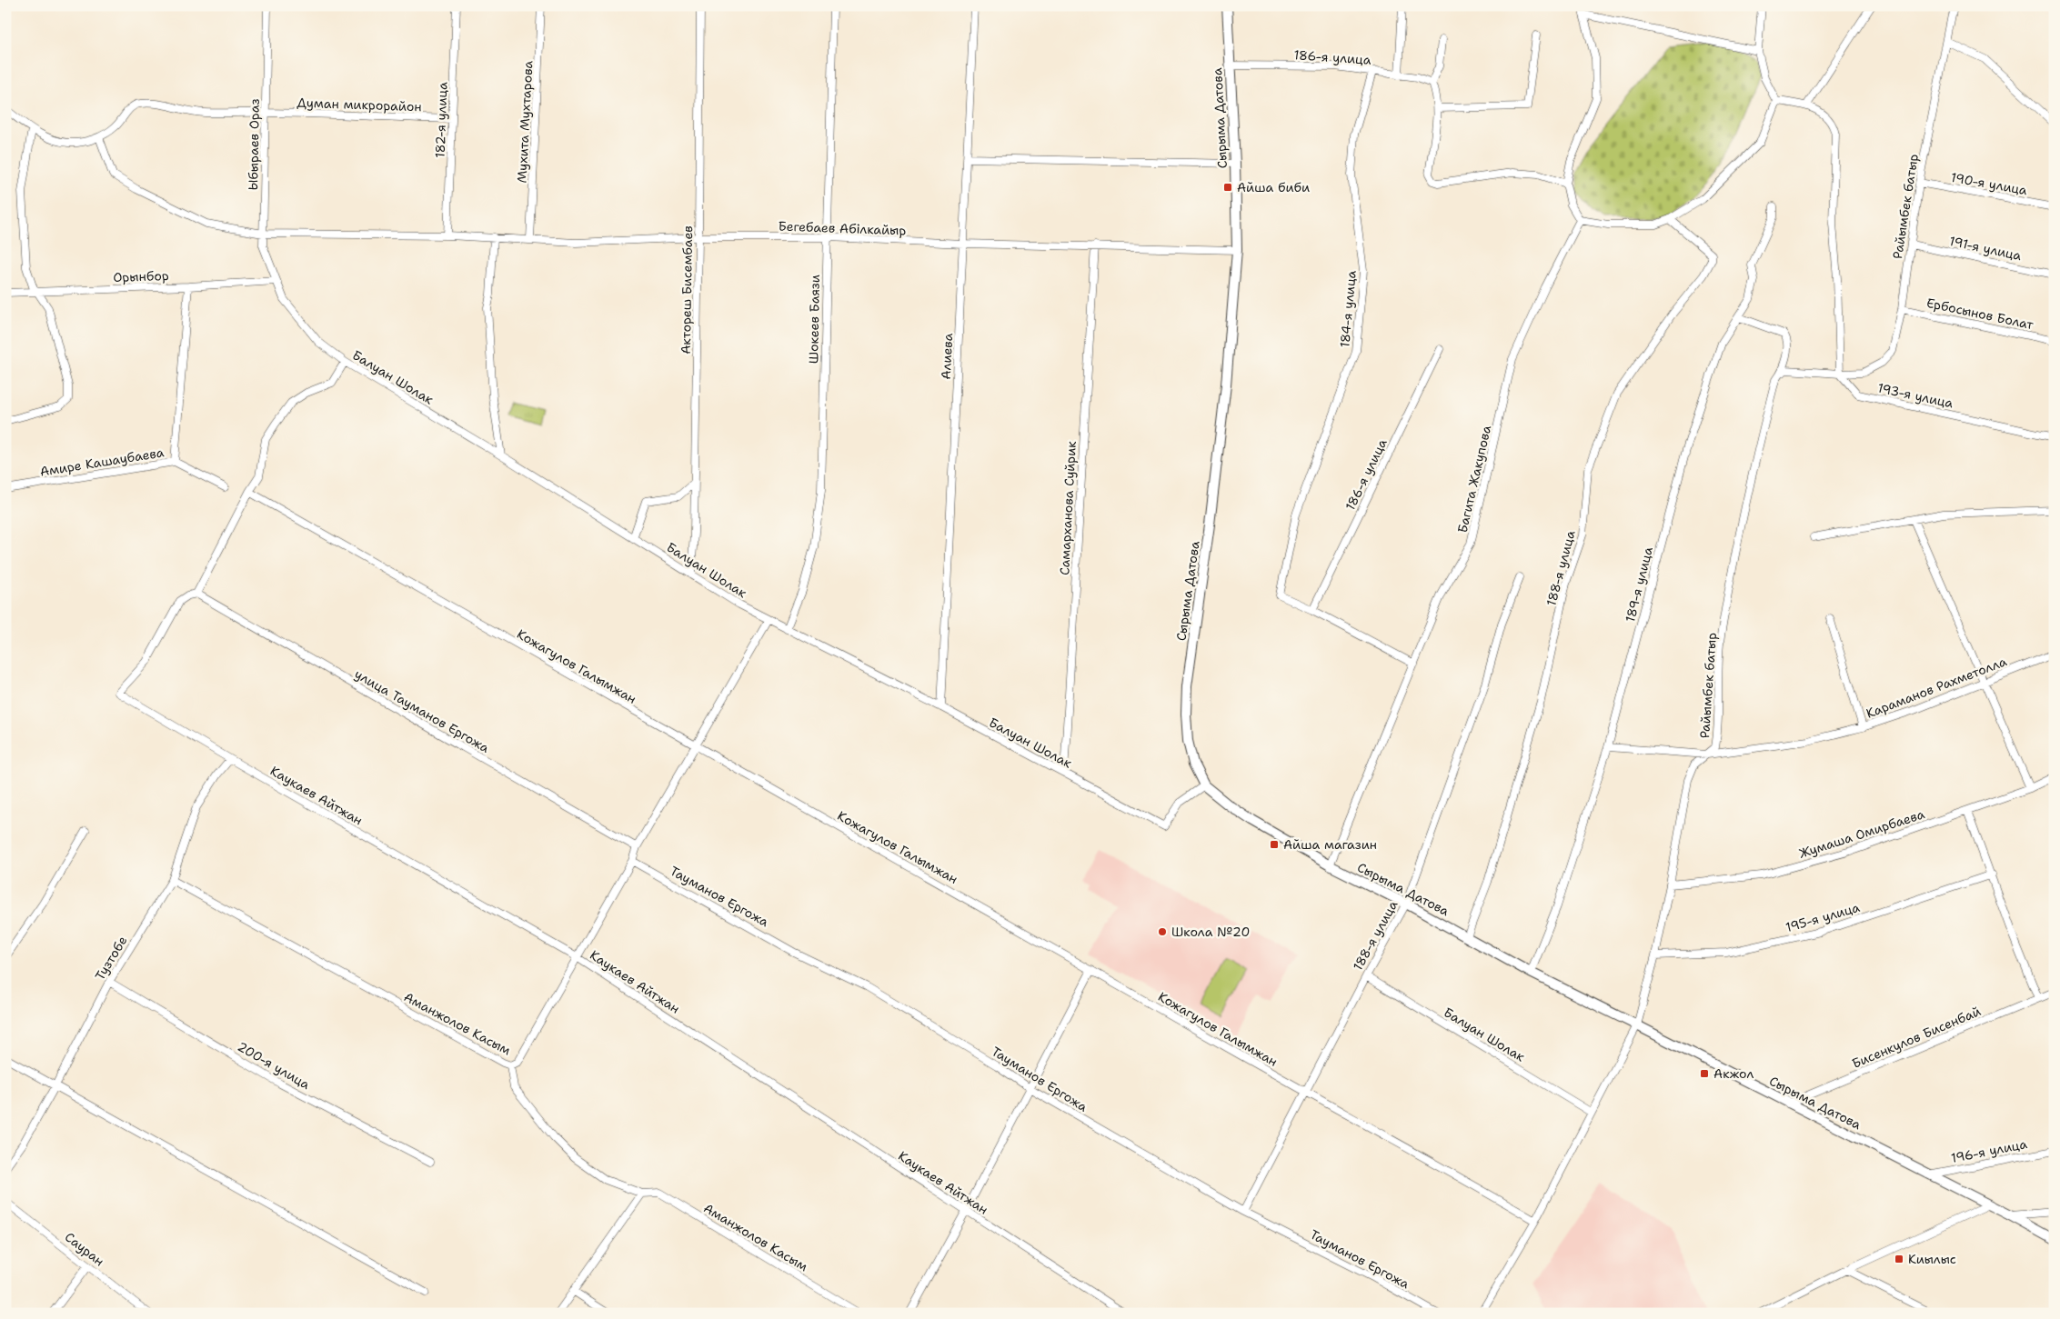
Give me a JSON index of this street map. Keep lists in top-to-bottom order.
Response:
{
  "streets": {
    "street": [
      "186-я улица",
      "Думан микрорайон",
      "Сырыма Датова",
      "182-я улица",
      "Мухита Мухтарова",
      "Ыбыраев Ораз",
      "190-я улица",
      "Райымбек батыр",
      "Бегебаев Абілкайыр",
      "191-я улица",
      "Орынбор",
      "Актореш Бисембаев",
      "184-я улица",
      "Ербосынов Болат",
      "Шокеев Баязи",
      "Алиева",
      "Балуан Шолак",
      "193-я улица",
      "Амире Кашаубаева",
      "Багита Жакупова",
      "Самарханова Суйрик",
      "188-я улица",
      "189-я улица",
      "Кожагулов Галымжан",
      "Караманов Рахметолла",
      "улица Тауманов Ергожа",
      "Каукаев Айтжан",
      "Жумаша Омирбаева",
      "Тауманов Ергожа",
      "195-я улица",
      "Тузтобе",
      "Аманжолов Касым",
      "Бисенкулов Бисенбай",
      "200-я улица",
      "196-я улица",
      "Сауран"
    ]
  },
  "crossings": [
    ["186-я улица", "Сырыма Датова"],
    ["186-я улица", "184-я улица"],
    ["Думан микрорайон", "182-я улица"],
    ["Думан микрорайон", "Ыбыраев Ораз"],
    ["Сырыма Датова", "Райымбек батыр"],
    ["Сырыма Датова", "Бегебаев Абілкайыр"],
    ["Сырыма Датова", "Балуан Шолак"],
    ["Сырыма Датова", "Багита Жакупова"],
    ["Сырыма Датова", "188-я улица"],
    ["Сырыма Датова", "189-я улица"],
    ["Сырыма Датова", "Бисенкулов Бисенбай"],
    ["Сырыма Датова", "196-я улица"],
    ["182-я улица", "Бегебаев Абілкайыр"],
    ["Мухита Мухтарова", "Бегебаев Абілкайыр"],
    ["Ыбыраев Ораз", "Орынбор"],
    ["Ыбыраев Ораз", "Балуан Шолак"],
    ["190-я улица", "Райымбек батыр"],
    ["Райымбек батыр", "191-я улица"],
    ["Райымбек батыр", "Ербосынов Болат"],
    ["Райымбек батыр", "Балуан Шолак"],
    ["Райымбек батыр", "193-я улица"],
    ["Райымбек батыр", "189-я улица"],
    ["Райымбек батыр", "Кожагулов Галымжан"],
    ["Райымбек батыр", "Караманов Рахметолла"],
    ["Райымбек батыр", "Жумаша Омирбаева"],
    ["Райымбек батыр", "195-я улица"],
    ["Бегебаев Абілкайыр", "Актореш Бисембаев"],
    ["Бегебаев Абілкайыр", "Шокеев Баязи"],
    ["Бегебаев Абілкайыр", "Алиева"],
    ["Бегебаев Абілкайыр", "Самарханова Суйрик"],
    ["Орынбор", "Балуан Шолак"],
    ["Актореш Бисембаев", "Балуан Шолак"],
    ["Шокеев Баязи", "Балуан Шолак"],
    ["Алиева", "Балуан Шолак"],
    ["Балуан Шолак", "Самарханова Суйрик"],
    ["Балуан Шолак", "188-я улица"],
    ["188-я улица", "Кожагулов Галымжан"],
    ["188-я улица", "Тауманов Ергожа"],
    ["189-я улица", "Караманов Рахметолла"],
    ["улица Тауманов Ергожа", "Каукаев Айтжан"],
    ["Каукаев Айтжан", "Тузтобе"],
    ["Тузтобе", "Аманжолов Касым"],
    ["Тузтобе", "200-я улица"]
  ],
  "places": {
    "transit": [
      "Айша биби",
      "Айша магазин",
      "Акжол",
      "Киылыс"
    ],
    "other": ["Школа №20"]
  }
}
